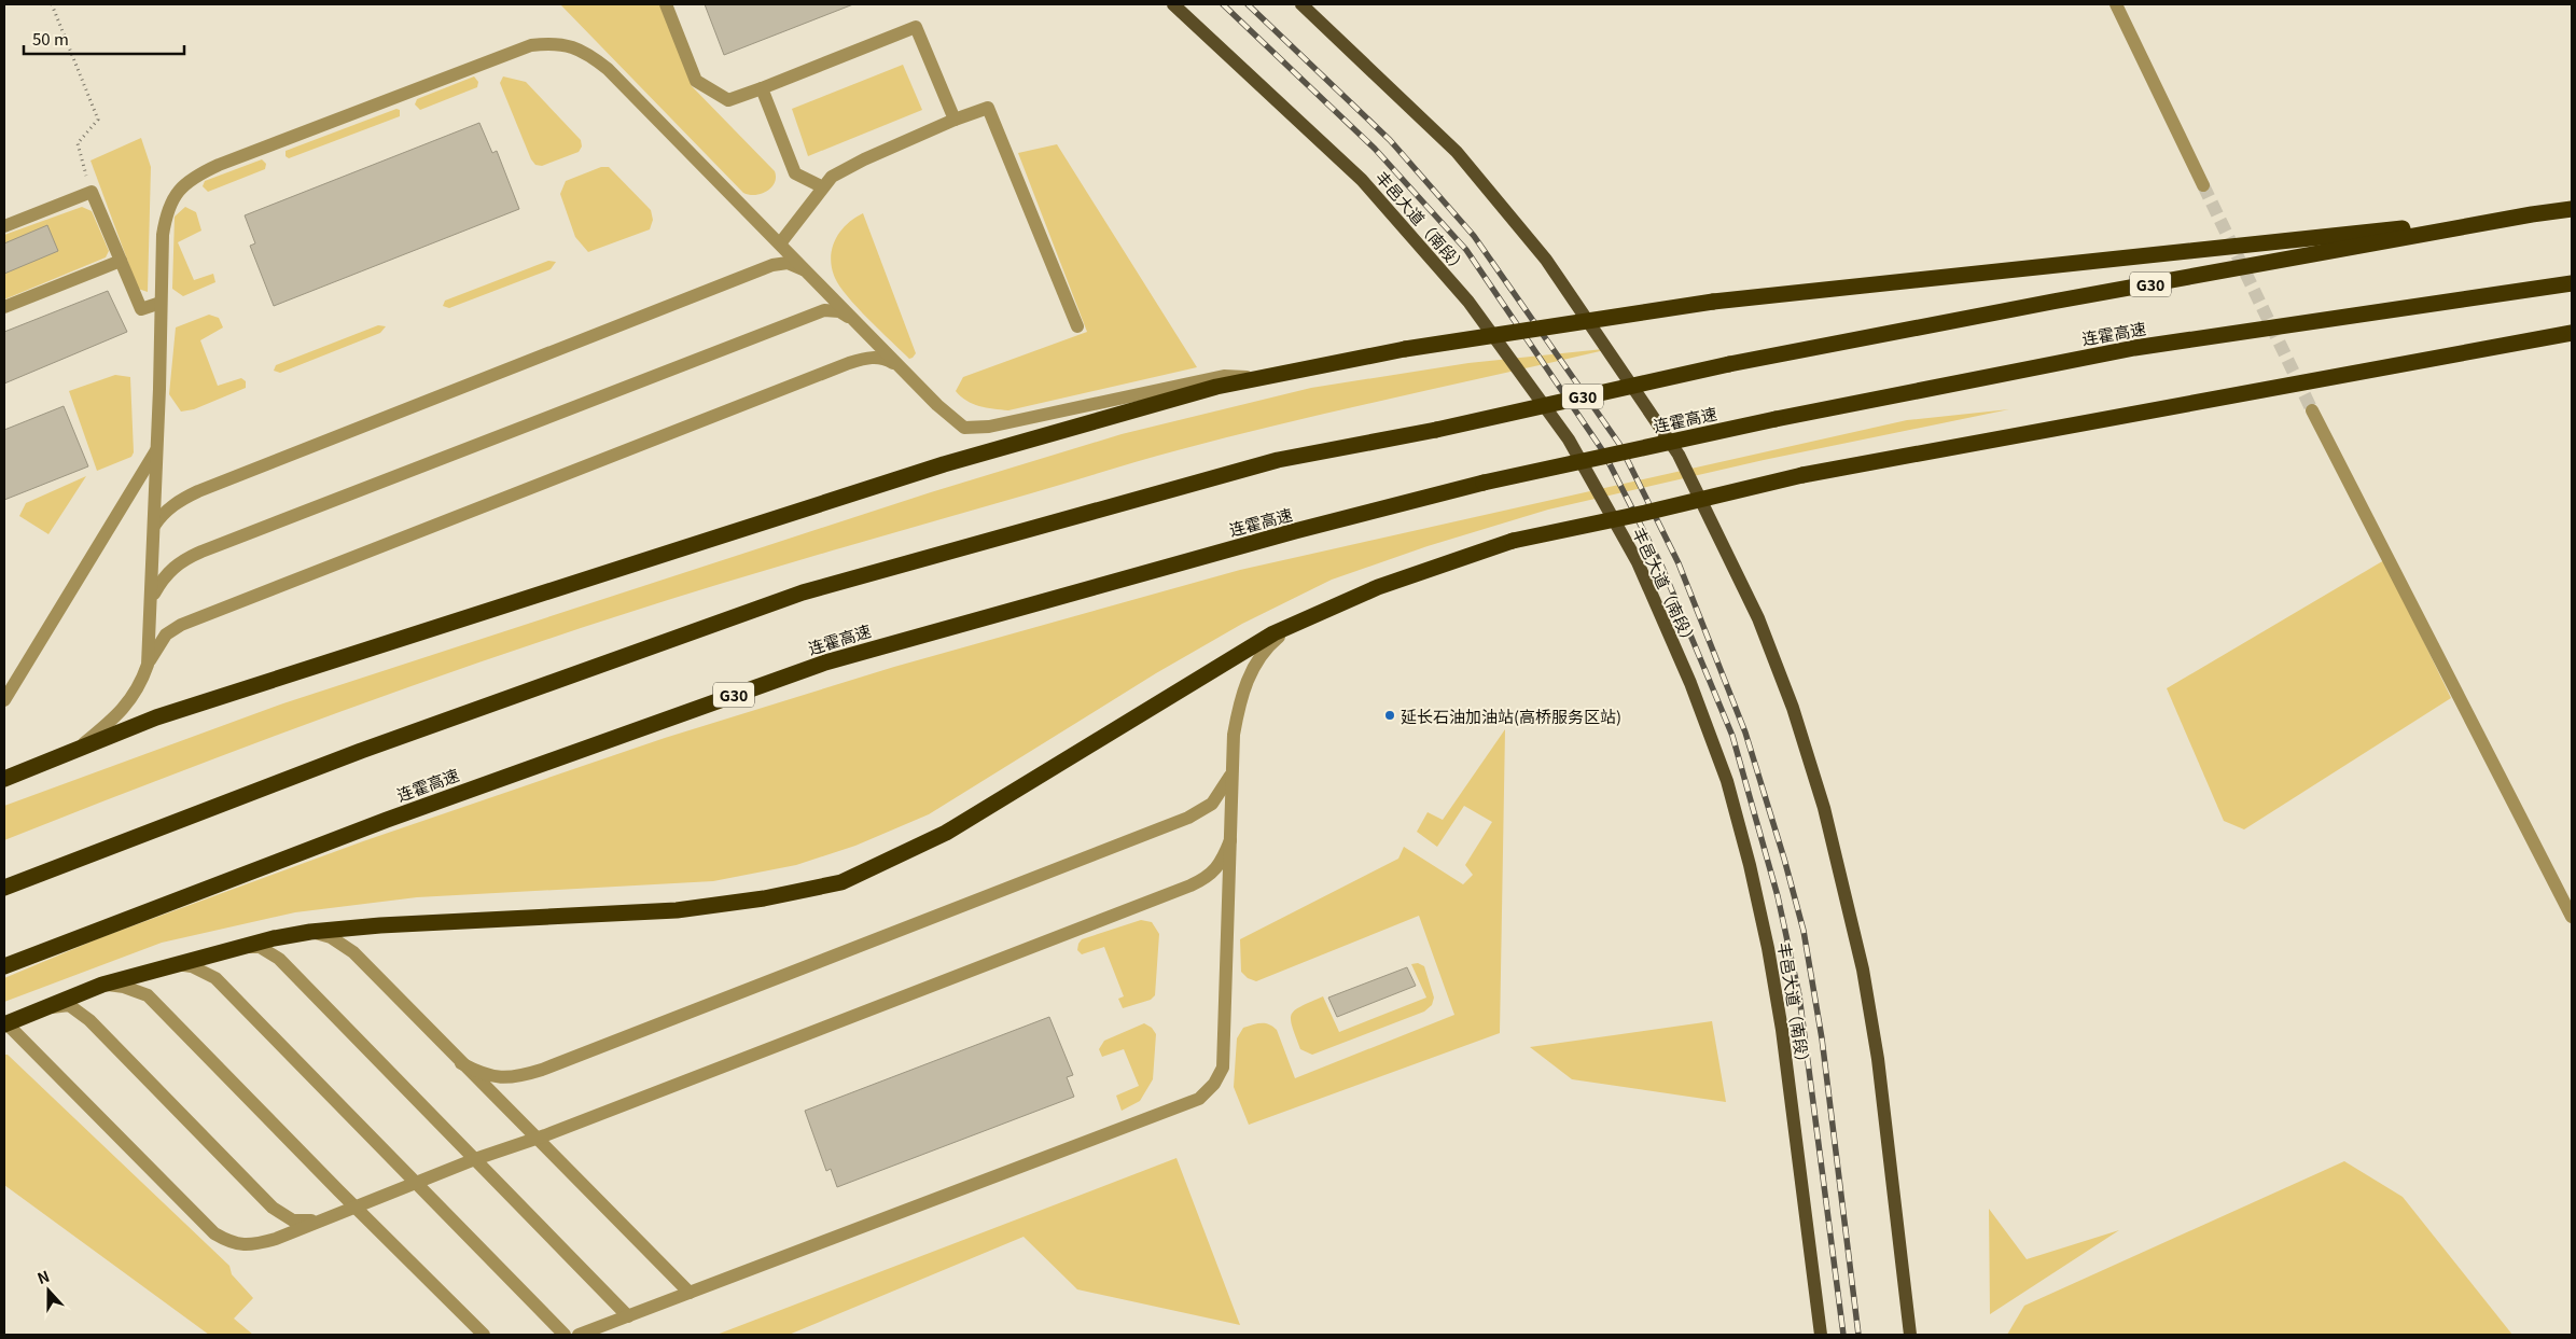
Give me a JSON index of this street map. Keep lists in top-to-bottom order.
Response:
{
  "streets": {
    "highway": ["G30", "连霍高速"],
    "main road": ["丰邑大道（南段）"]
  },
  "places": ["延长石油加油站(高桥服务区站)"],
  "scale_bar": "50 m",
  "north": "top"
}
